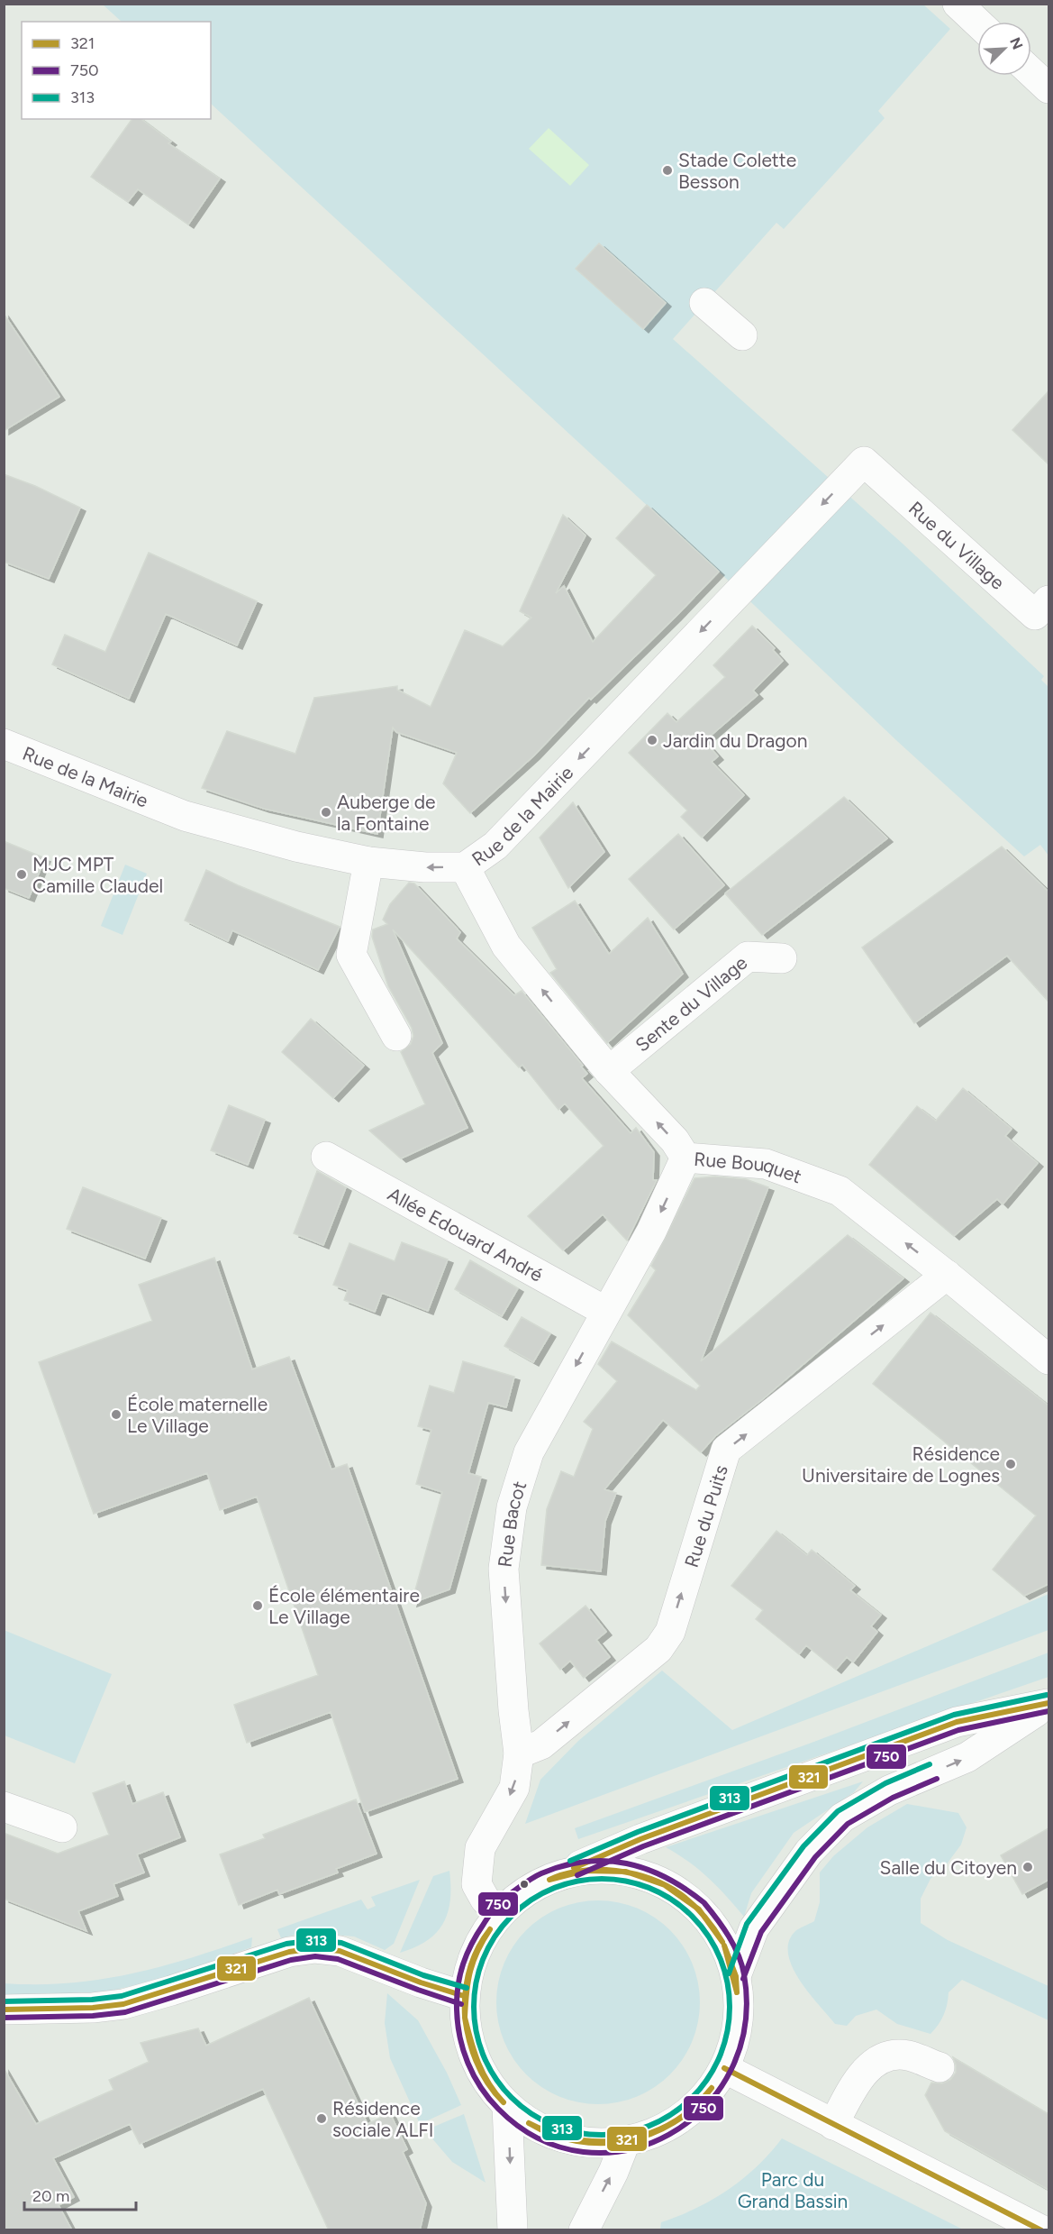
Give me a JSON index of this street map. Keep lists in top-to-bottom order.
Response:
{
  "streets": {
    "street": [
      "Rue du Village",
      "Rue de la Mairie",
      "Sente du Village",
      "Rue Bouquet",
      "Allée Edouard André",
      "Rue du Puits",
      "Rue Bacot"
    ]
  },
  "crossings": [
    ["Rue du Village", "Rue de la Mairie"],
    ["Rue de la Mairie", "Rue Bouquet"],
    ["Sente du Village", "Rue Bouquet"],
    ["Rue Bouquet", "Rue du Puits"],
    ["Rue Bouquet", "Rue Bacot"],
    ["Allée Edouard André", "Rue Bacot"],
    ["Rue du Puits", "Rue Bacot"]
  ],
  "one_way": [
    "Rue de la Mairie",
    "Rue Bouquet",
    "Rue du Puits",
    "Rue Bacot"
  ],
  "parks": ["Parc du Grand Bassin"],
  "places": [
    "Stade Colette Besson",
    "Jardin du Dragon",
    "Auberge de la Fontaine",
    "MJC MPT Camille Claudel",
    "École maternelle Le Village",
    "Résidence Universitaire de Lognes",
    "École élémentaire Le Village",
    "Salle du Citoyen",
    "Résidence sociale ALFI"
  ],
  "lines": ["transit line 313", "transit line 321", "transit line 750"],
  "legend": ["321", "750", "313"],
  "scale_bar": "20 m",
  "north": "top right"
}
